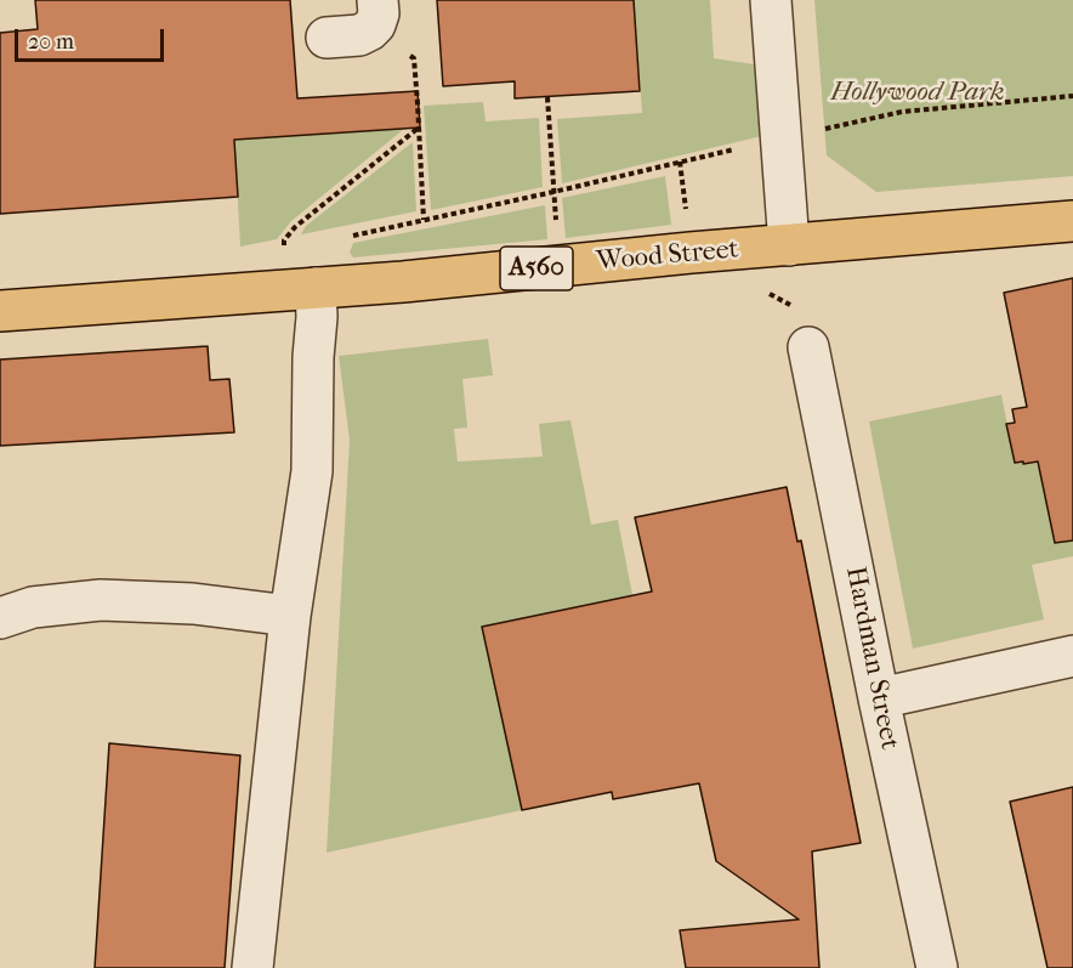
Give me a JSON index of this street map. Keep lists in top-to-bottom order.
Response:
{
  "streets": {
    "main road": ["Wood Street", "A560"],
    "street": ["Hardman Street"]
  },
  "parks": ["Hollywood Park"],
  "scale_bar": "20 m"
}
